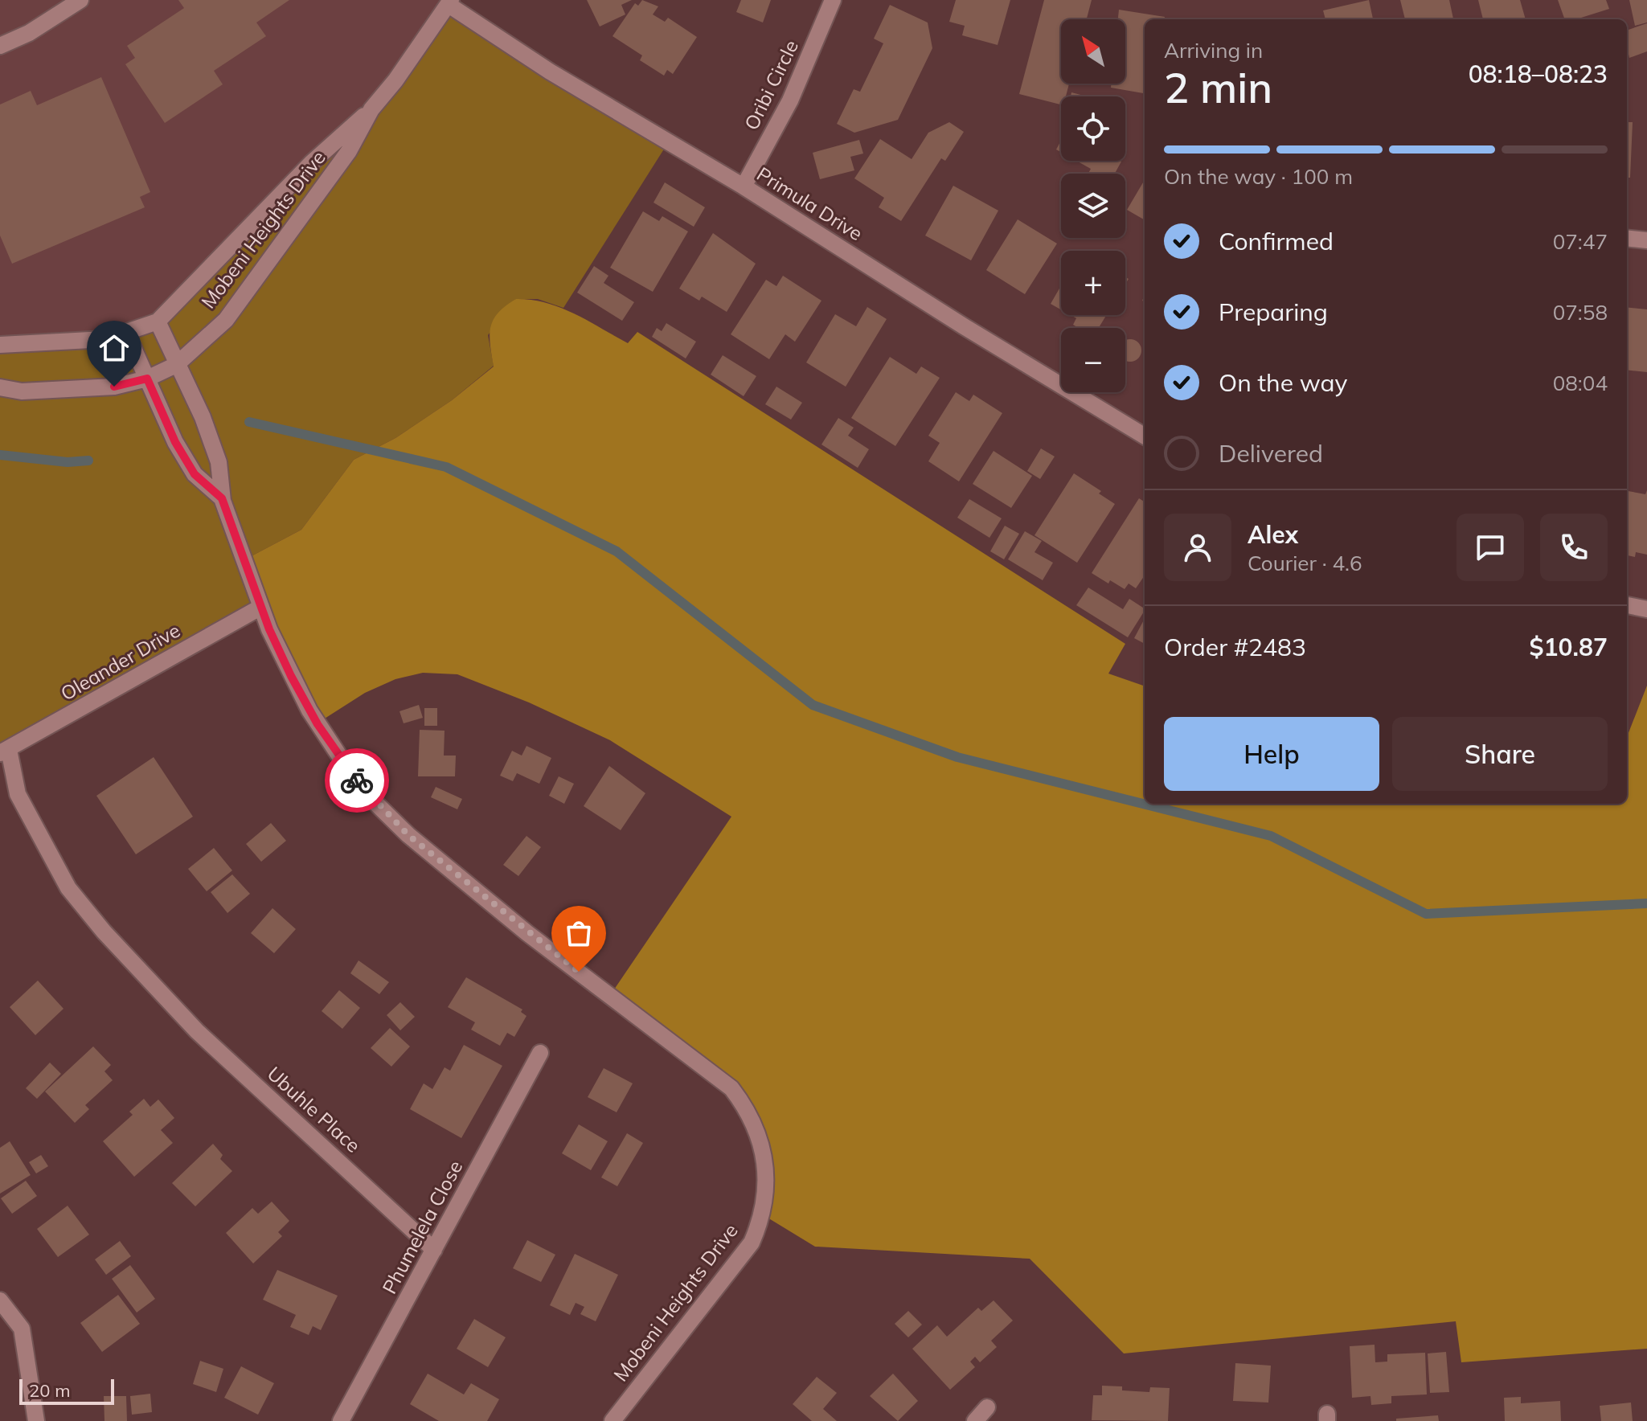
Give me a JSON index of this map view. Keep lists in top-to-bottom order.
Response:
{
  "streets": {
    "street": [
      "Oribi Circle",
      "Primula Drive",
      "Mobeni Heights Drive",
      "Oleander Drive",
      "Ubuhle Place",
      "Phumelela Close"
    ]
  },
  "crossings": [
    ["Oribi Circle", "Primula Drive"],
    ["Primula Drive", "Mobeni Heights Drive"],
    ["Mobeni Heights Drive", "Oleander Drive"],
    ["Oleander Drive", "Ubuhle Place"],
    ["Ubuhle Place", "Phumelela Close"]
  ],
  "scale_bar": "20 m",
  "north": "top left",
  "page": {
    "map_buttons": ["+", "−"],
    "heading": ["2 min", "Arriving in", "08:18–08:23"],
    "panel": [
      "Alex",
      "Courier · 4.6",
      "Order #2483",
      "$10.87"
    ],
    "bar": "On the way · 100 m",
    "list": [
      ["Confirmed", "07:47"],
      ["Preparing", "07:58"],
      ["On the way", "08:04"],
      "Delivered"
    ],
    "buttons": ["Help", "Share"],
    "scale": "20 m"
  }
}
